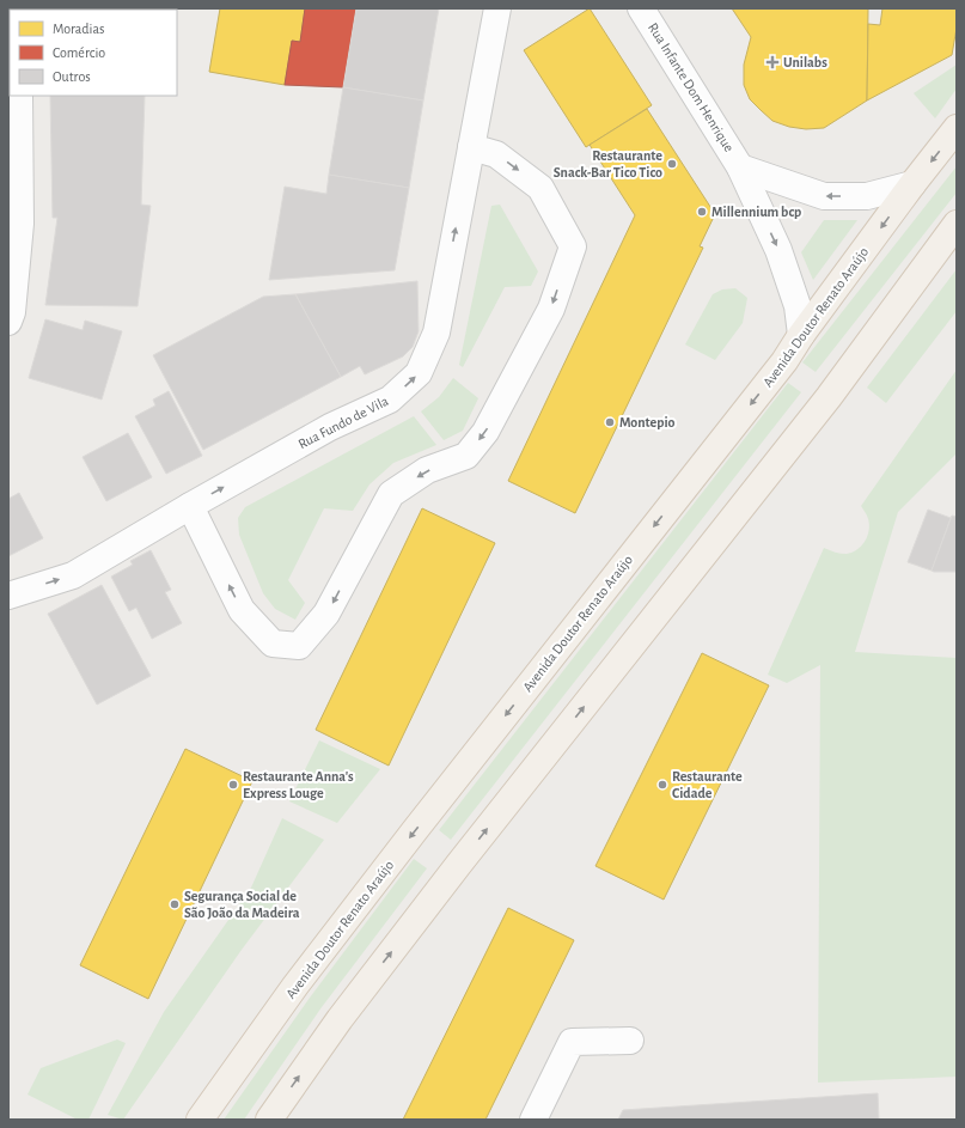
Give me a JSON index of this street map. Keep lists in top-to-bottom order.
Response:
{
  "streets": {
    "main road": ["Avenida Doutor Renato Araújo"],
    "street": ["Rua Infante Dom Henrique", "Rua Fundo de Vila"]
  },
  "crossings": [
    ["Rua Infante Dom Henrique", "Avenida Doutor Renato Araújo"]
  ],
  "one_way": ["Rua Fundo de Vila"],
  "places": {
    "health": ["Unilabs"],
    "other": [
      "Restaurante Snack-Bar Tico Tico",
      "Millennium bcp",
      "Montepio",
      "Restaurante Anna's Express Louge",
      "Restaurante Cidade",
      "Segurança Social de São João da Madeira"
    ]
  },
  "legend": ["Moradias", "Comércio", "Outros"]
}
